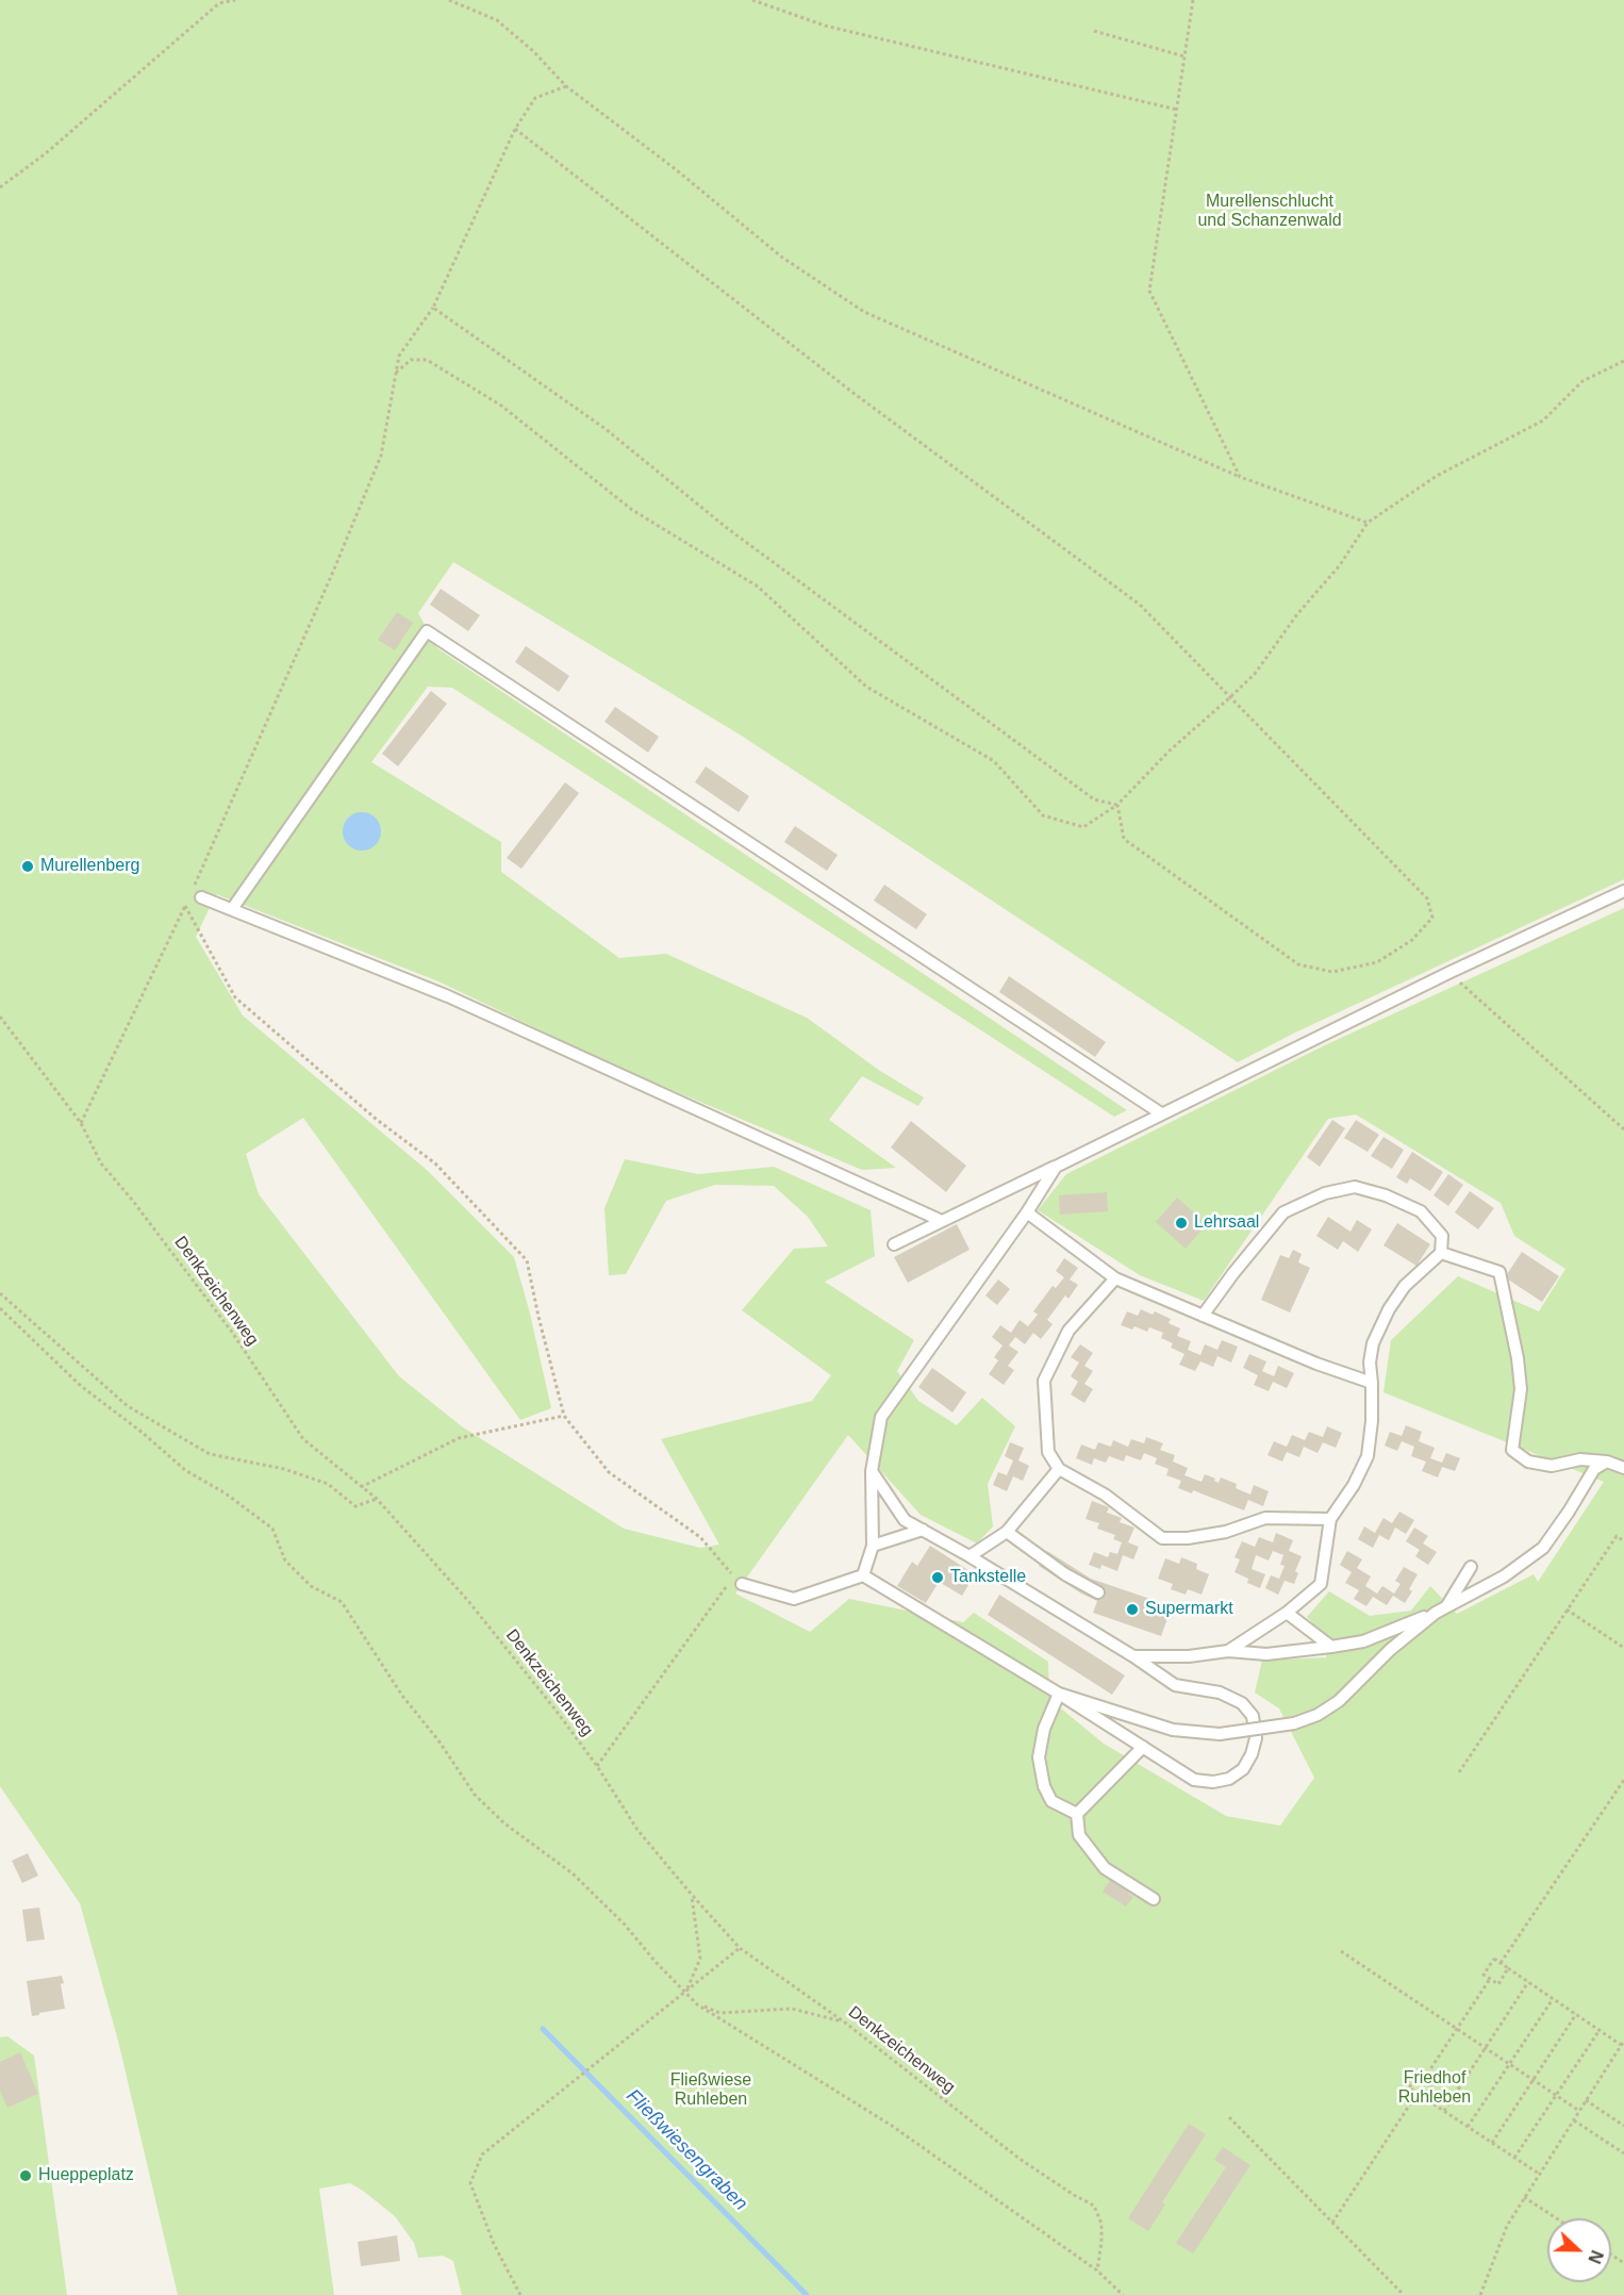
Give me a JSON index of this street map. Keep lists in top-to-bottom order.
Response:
{
  "streets": {
    "path": ["Denkzeichenweg"]
  },
  "water": ["Fließwiesengraben"],
  "parks": ["Murellenschlucht und Schanzenwald", "Friedhof Ruhleben", "Fließwiese Ruhleben"],
  "places": [
    "Murellenberg",
    "Lehrsaal",
    "Tankstelle",
    "Supermarkt",
    "Hueppeplatz"
  ],
  "north": "right"
}
